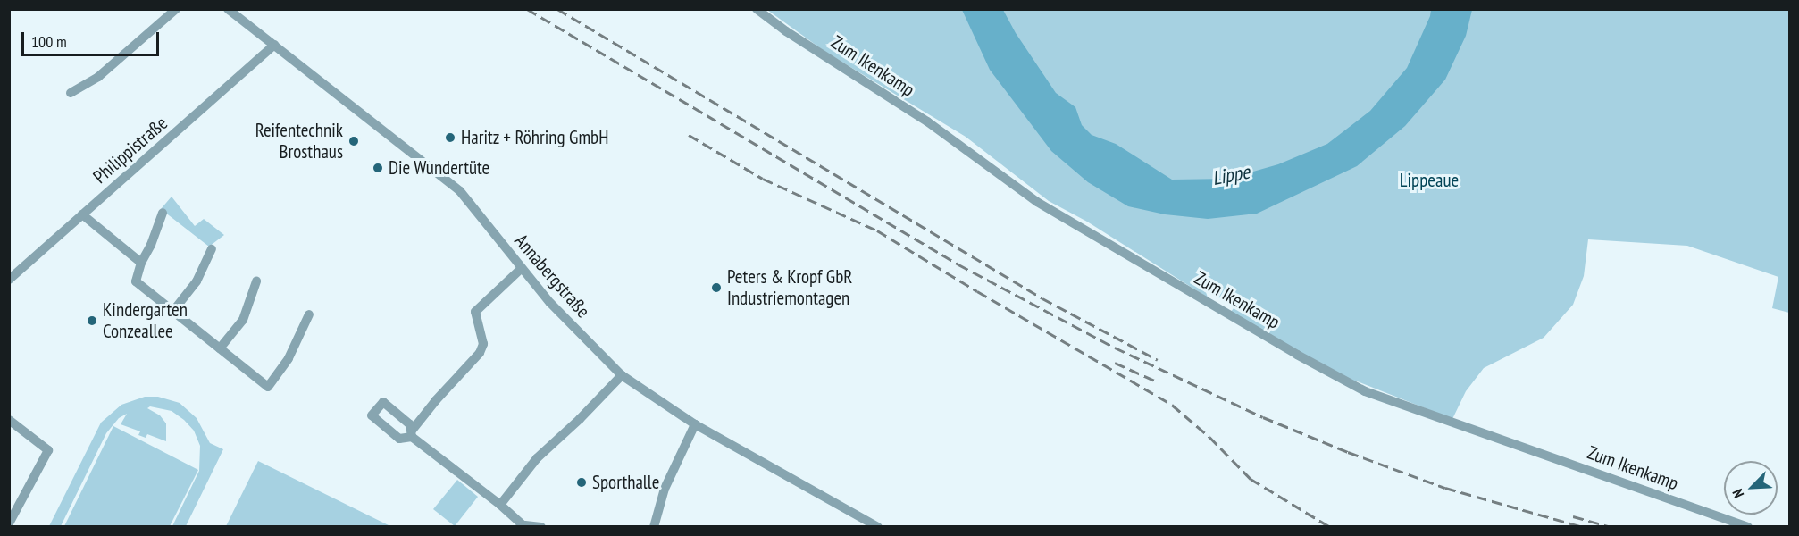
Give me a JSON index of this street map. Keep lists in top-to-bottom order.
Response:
{
  "streets": {
    "street": ["Zum Ikenkamp", "Philippistraße", "Annabergstraße"]
  },
  "crossings": [
    ["Philippistraße", "Annabergstraße"]
  ],
  "water": ["Lippe"],
  "parks": ["Lippeaue"],
  "places": [
    "Haritz + Röhring GmbH",
    "Reifentechnik Brosthaus",
    "Die Wundertüte",
    "Peters & Kropf GbR Industriemontagen",
    "Kindergarten Conzeallee",
    "Sporthalle"
  ],
  "scale_bar": "100 m",
  "north": "bottom left"
}
